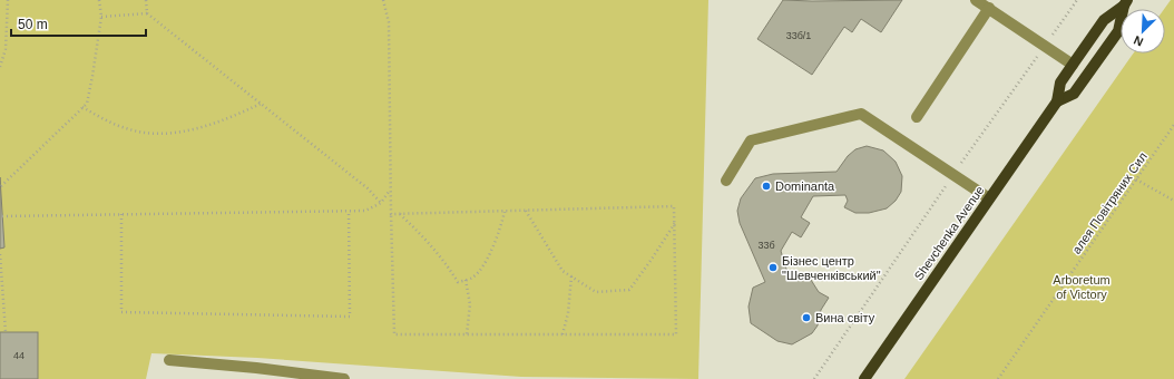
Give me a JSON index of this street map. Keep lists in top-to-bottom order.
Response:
{
  "streets": {
    "main road": ["Shevchenka Avenue"],
    "path": ["алея Повітряних Сил"]
  },
  "parks": ["Arboretum of Victory"],
  "places": ["Dominanta", "Бізнес центр \"Шевченківський\"", "Вина світу"],
  "house_numbers": ["33б/1", "33б", "44"],
  "scale_bar": "50 m",
  "north": "bottom left"
}
